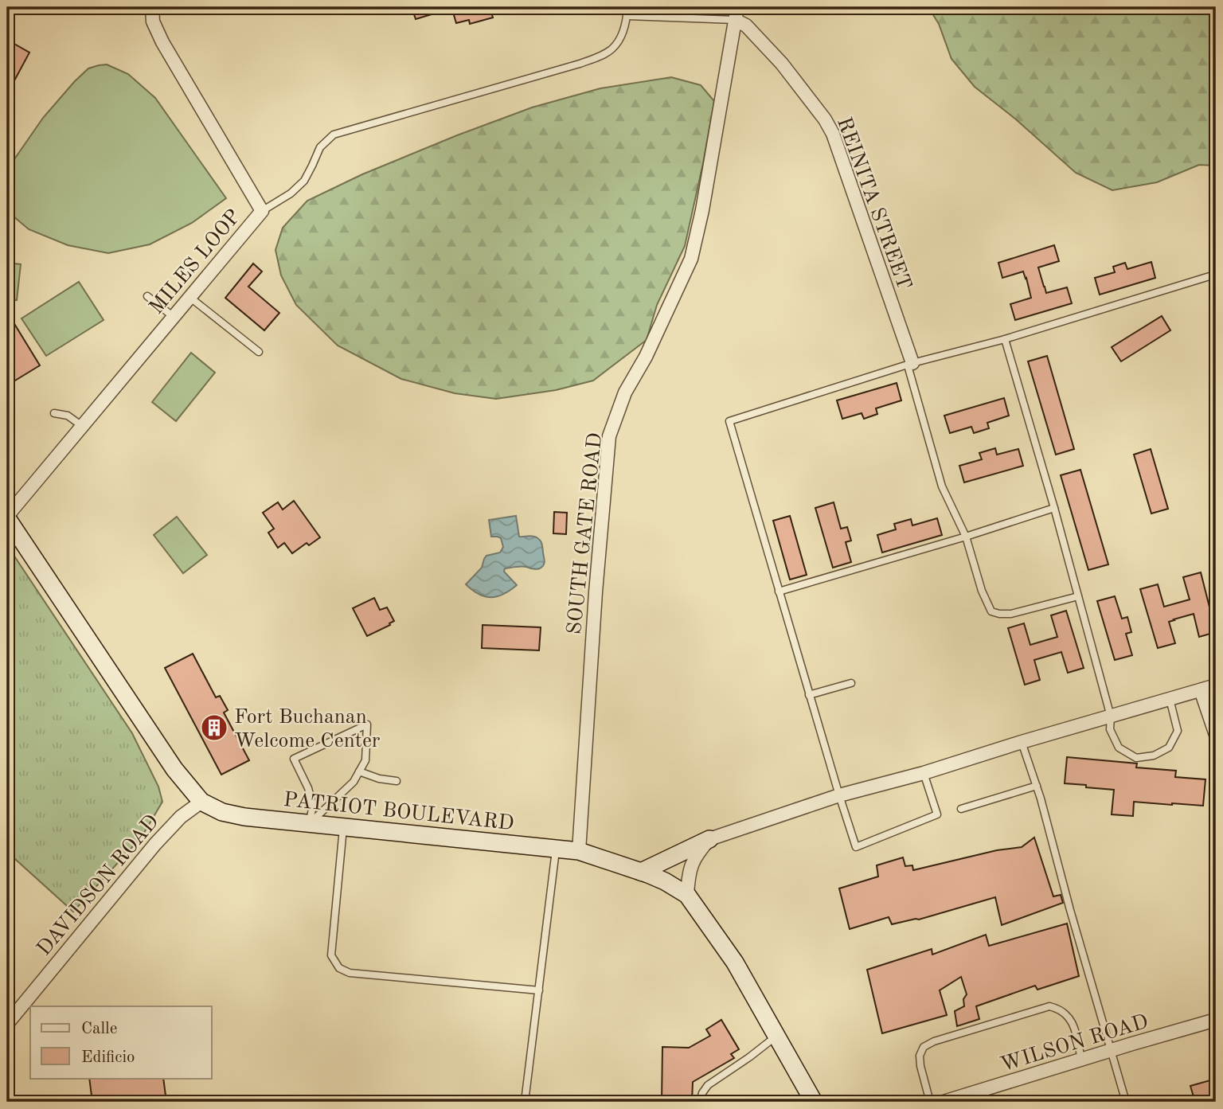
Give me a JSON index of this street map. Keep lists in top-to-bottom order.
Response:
{
  "streets": {
    "street": [
      "REINITA STREET",
      "MILES LOOP",
      "SOUTH GATE ROAD",
      "PATRIOT BOULEVARD",
      "DAVIDSON ROAD",
      "WILSON ROAD"
    ]
  },
  "crossings": [
    ["REINITA STREET", "SOUTH GATE ROAD"],
    ["MILES LOOP", "PATRIOT BOULEVARD"],
    ["SOUTH GATE ROAD", "PATRIOT BOULEVARD"],
    ["PATRIOT BOULEVARD", "DAVIDSON ROAD"]
  ],
  "places": {
    "building": ["Fort Buchanan Welcome Center"]
  },
  "legend": ["Calle", "Edificio"]
}
